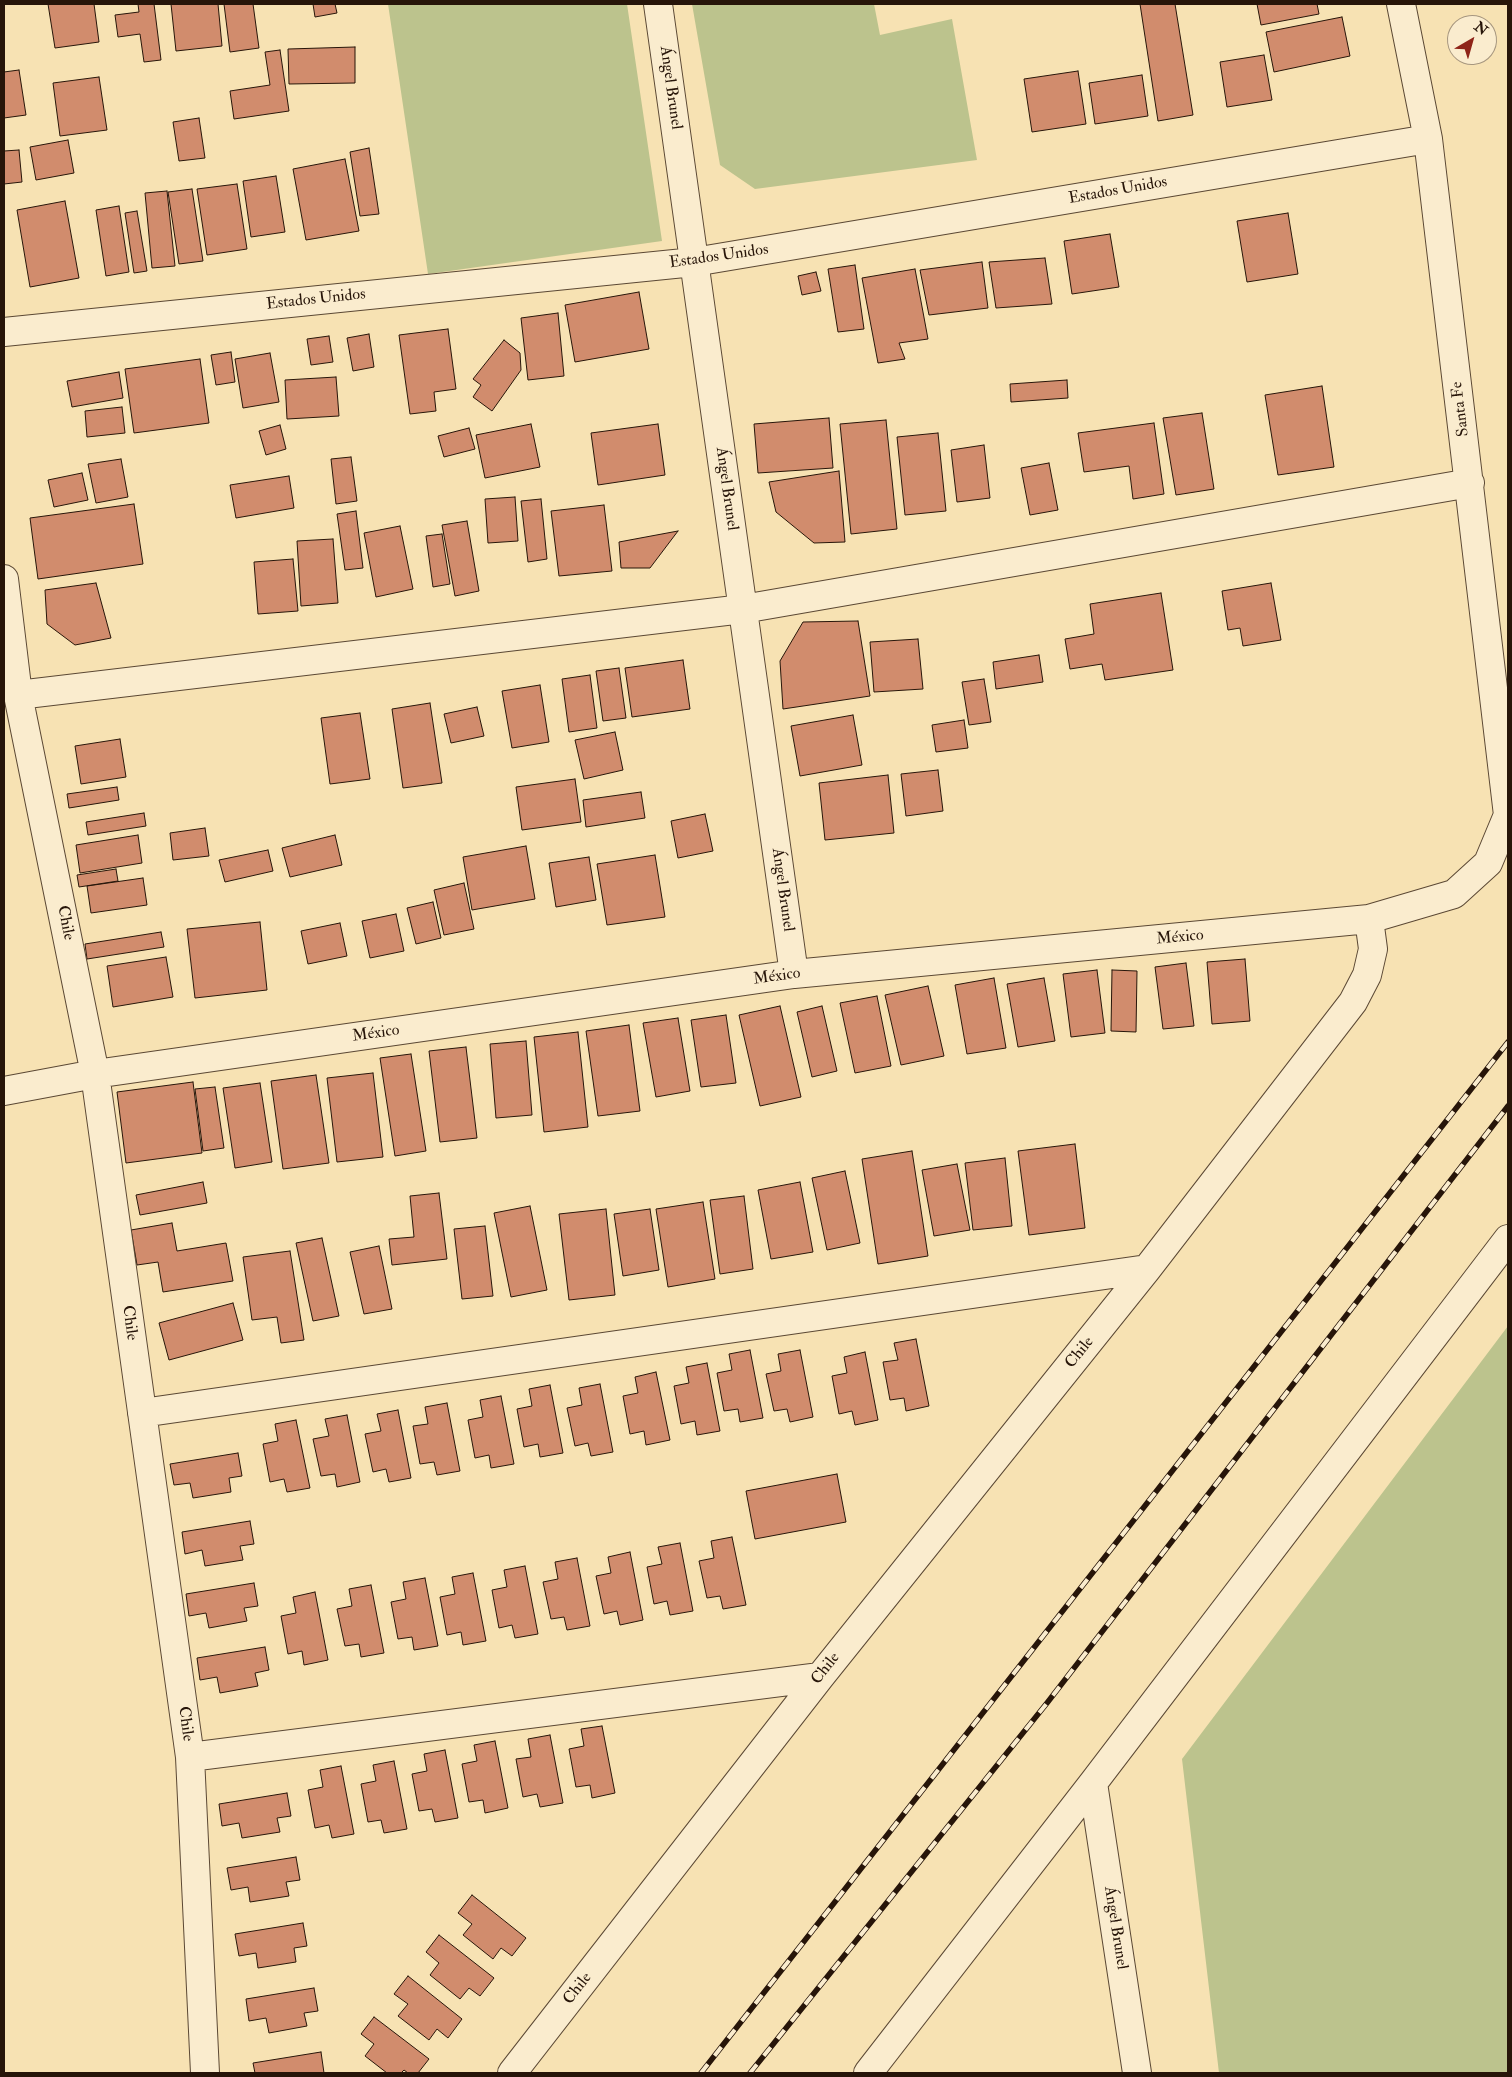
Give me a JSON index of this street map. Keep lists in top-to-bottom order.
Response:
{
  "streets": {
    "street": [
      "Ángel Brunel",
      "Estados Unidos",
      "Santa Fe",
      "Chile",
      "México"
    ]
  },
  "crossings": [
    ["Ángel Brunel", "Estados Unidos"],
    ["Ángel Brunel", "México"],
    ["Estados Unidos", "Santa Fe"],
    ["Santa Fe", "México"],
    ["Chile", "México"]
  ],
  "north": "top right"
}
